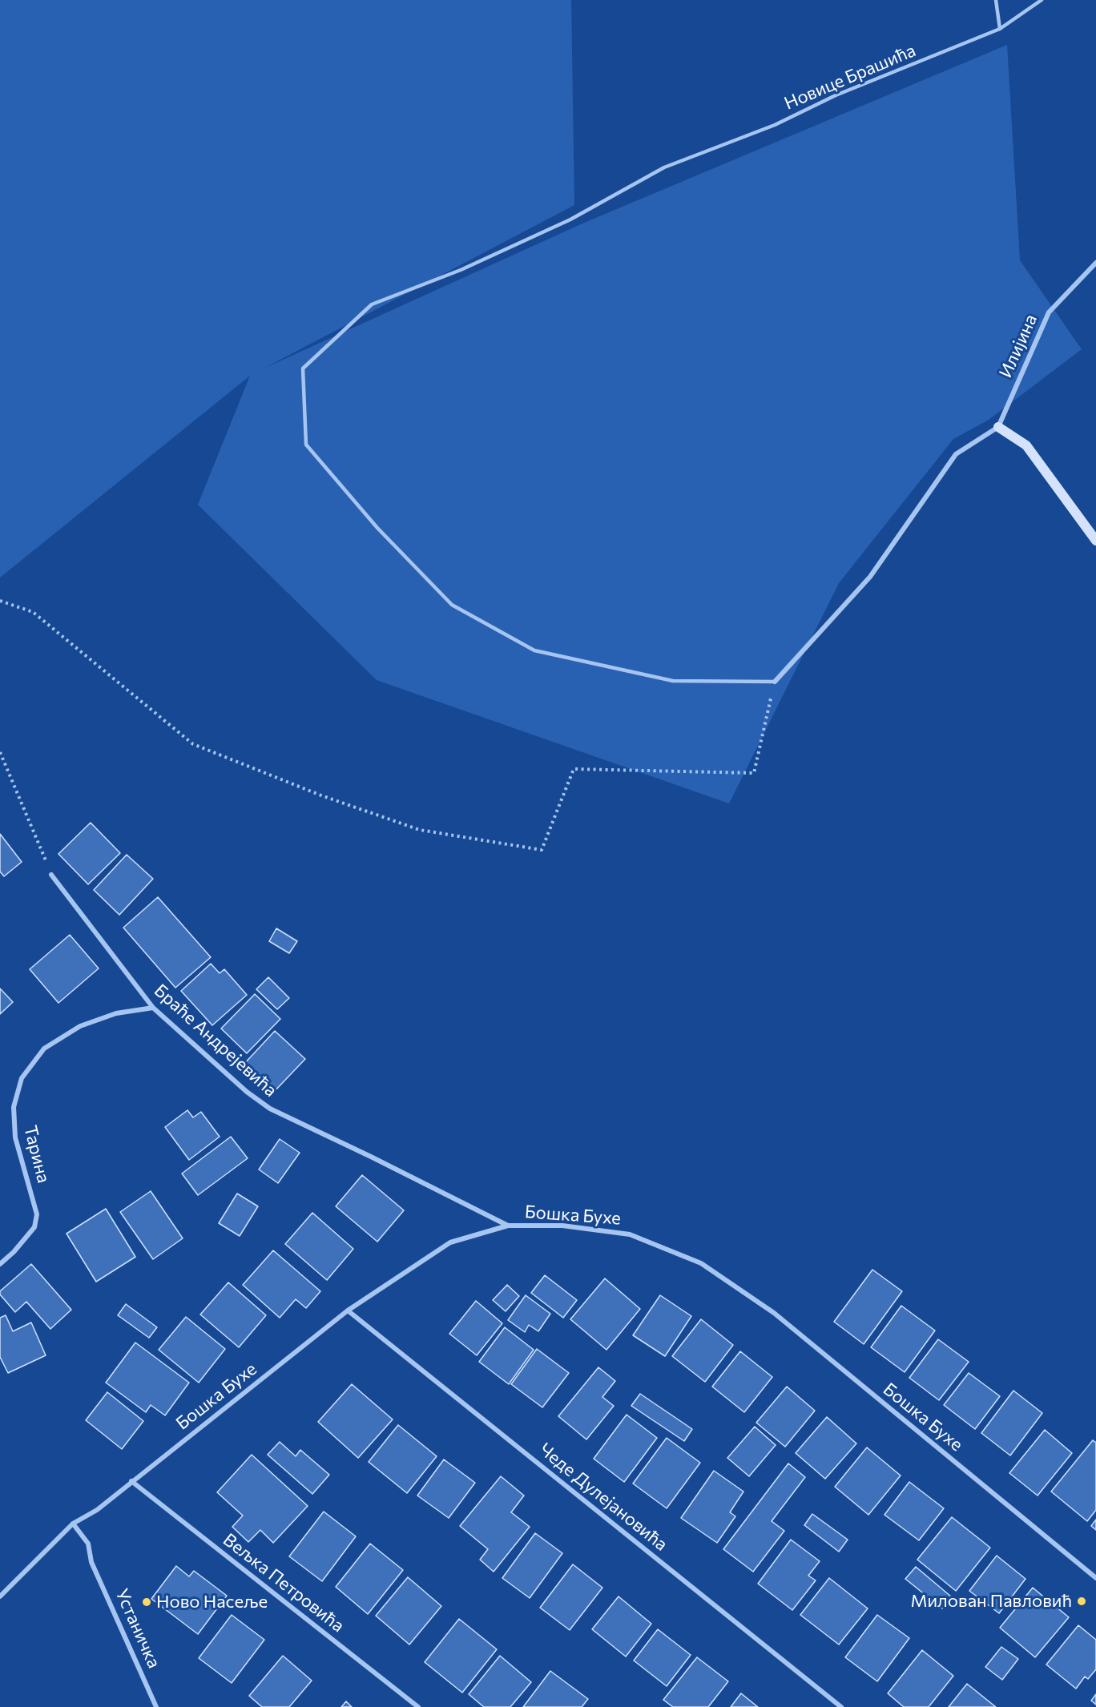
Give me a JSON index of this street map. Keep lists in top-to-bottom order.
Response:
{
  "streets": {
    "street": [
      "Илијина",
      "Браће Андрејевића",
      "Тарина",
      "Бошка Бухе",
      "Чеде Дулејановића",
      "Вељка Петровића",
      "Устаничка"
    ],
    "lane": ["Новице Брашића"]
  },
  "crossings": [
    ["Браће Андрејевића", "Тарина"],
    ["Браће Андрејевића", "Бошка Бухе"],
    ["Бошка Бухе", "Чеде Дулејановића"],
    ["Бошка Бухе", "Вељка Петровића"],
    ["Бошка Бухе", "Устаничка"]
  ],
  "places": ["Милован Павловић", "Ново Насеље"]
}
